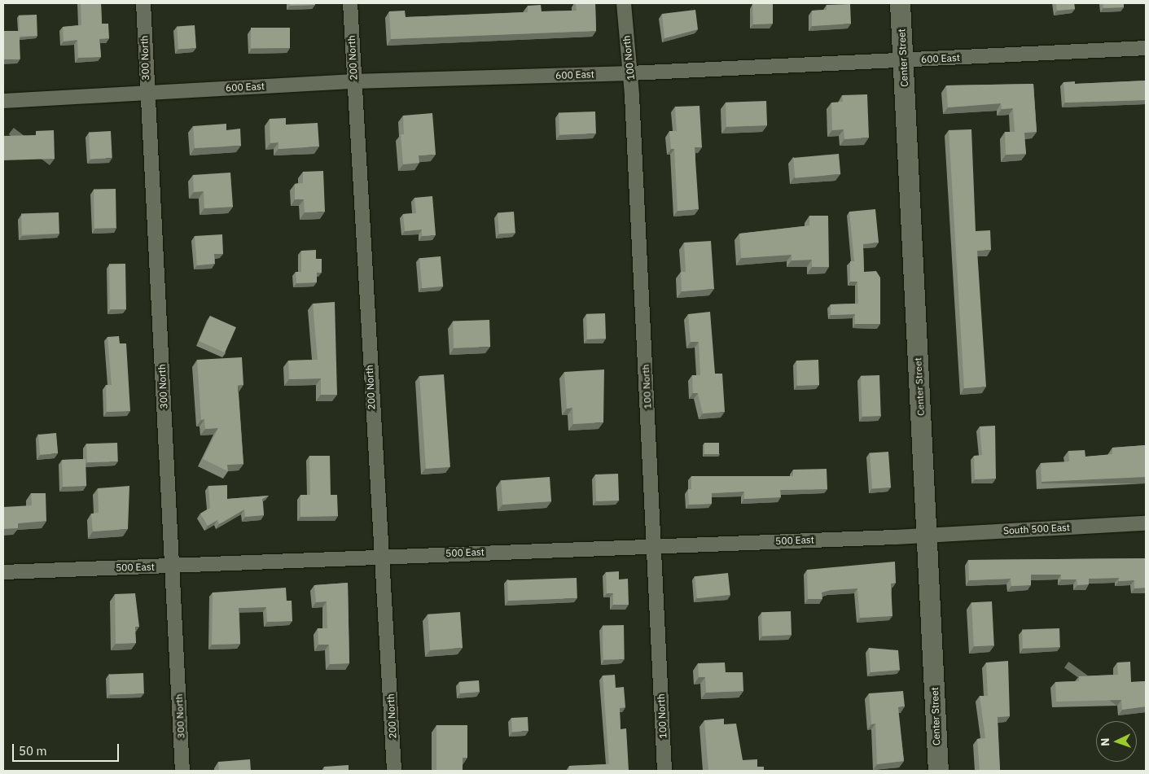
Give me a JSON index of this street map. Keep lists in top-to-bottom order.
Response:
{
  "streets": {
    "street": [
      "300 North",
      "200 North",
      "100 North",
      "Center Street",
      "600 East",
      "South 500 East",
      "500 East"
    ]
  },
  "crossings": [
    ["300 North", "600 East"],
    ["300 North", "500 East"],
    ["200 North", "600 East"],
    ["200 North", "500 East"],
    ["100 North", "600 East"],
    ["100 North", "500 East"],
    ["Center Street", "600 East"],
    ["Center Street", "South 500 East"],
    ["Center Street", "500 East"],
    ["South 500 East", "500 East"]
  ],
  "scale_bar": "50 m",
  "north": "left"
}
